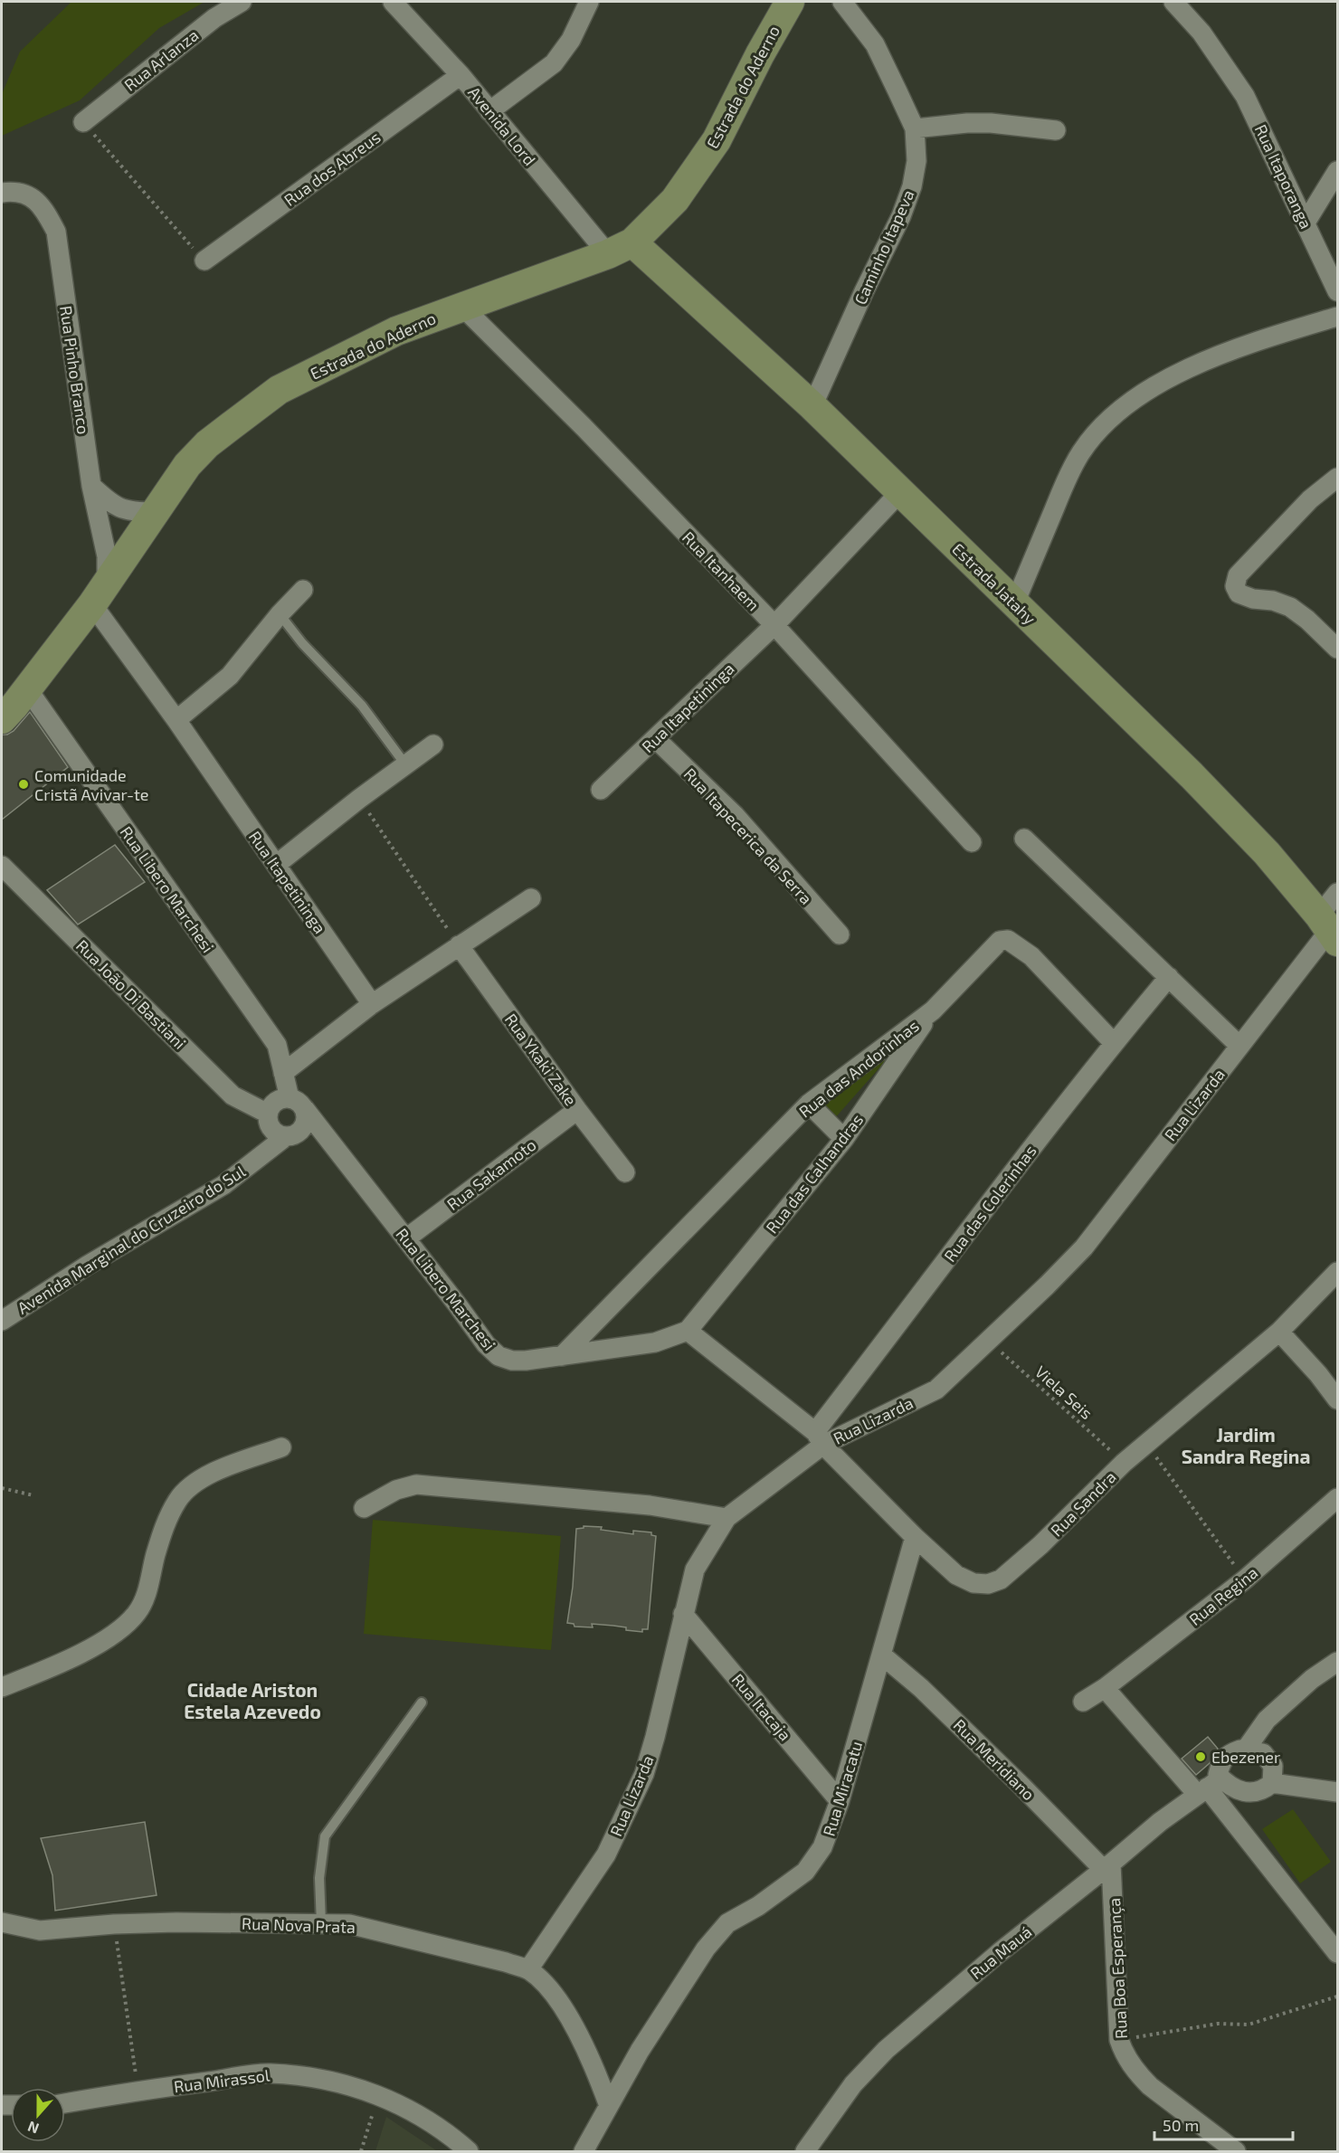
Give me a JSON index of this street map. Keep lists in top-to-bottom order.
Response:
{
  "streets": {
    "main road": ["Estrada do Aderno", "Estrada Jatahy"],
    "street": [
      "Rua Arlanza",
      "Avenida Lord",
      "Rua dos Abreus",
      "Rua Itaporanga",
      "Caminho Itapeva",
      "Rua Pinho Branco",
      "Rua Itanhaem",
      "Rua Itapetininga",
      "Rua Itapecerica da Serra",
      "Rua Libero Marchesi",
      "Rua João Di Bastiani",
      "Rua Ykaki Zake",
      "Rua das Andorinhas",
      "Rua Lizarda",
      "Rua das Calhandras",
      "Rua Sakamoto",
      "Rua das Colerinhas",
      "Avenida Marginal do Cruzeiro do Sul",
      "Rua Sandra",
      "Rua Regina",
      "Rua Itacaja",
      "Rua Meridiano",
      "Rua Miracatu",
      "Rua Nova Prata",
      "Rua Mauá",
      "Rua Boa Esperança",
      "Rua Mirassol"
    ],
    "path": ["Viela Seis"]
  },
  "crossings": [
    ["Estrada do Aderno", "Avenida Lord"],
    ["Estrada do Aderno", "Rua Pinho Branco"],
    ["Estrada do Aderno", "Rua Itanhaem"],
    ["Estrada do Aderno", "Estrada Jatahy"],
    ["Estrada do Aderno", "Rua Itapetininga"],
    ["Estrada do Aderno", "Rua Libero Marchesi"],
    ["Avenida Lord", "Rua dos Abreus"],
    ["Caminho Itapeva", "Estrada Jatahy"],
    ["Rua Pinho Branco", "Rua Itapetininga"],
    ["Rua Itanhaem", "Rua Itapetininga"],
    ["Estrada Jatahy", "Rua Itapetininga"],
    ["Estrada Jatahy", "Rua Lizarda"],
    ["Rua Itapetininga", "Rua Itapecerica da Serra"],
    ["Rua Libero Marchesi", "Rua João Di Bastiani"],
    ["Rua Libero Marchesi", "Rua das Andorinhas"],
    ["Rua Libero Marchesi", "Rua das Calhandras"],
    ["Rua Libero Marchesi", "Rua Sakamoto"],
    ["Rua Libero Marchesi", "Avenida Marginal do Cruzeiro do Sul"],
    ["Rua João Di Bastiani", "Avenida Marginal do Cruzeiro do Sul"],
    ["Rua Ykaki Zake", "Rua Sakamoto"],
    ["Rua das Andorinhas", "Rua das Calhandras"],
    ["Rua das Andorinhas", "Rua das Colerinhas"],
    ["Rua Lizarda", "Rua das Colerinhas"],
    ["Rua Lizarda", "Viela Seis"],
    ["Rua Lizarda", "Rua Sandra"],
    ["Rua Lizarda", "Rua Itacaja"],
    ["Rua Lizarda", "Rua Nova Prata"],
    ["Rua das Colerinhas", "Rua Sandra"],
    ["Viela Seis", "Rua Sandra"],
    ["Rua Sandra", "Rua Miracatu"],
    ["Rua Itacaja", "Rua Miracatu"],
    ["Rua Meridiano", "Rua Miracatu"],
    ["Rua Meridiano", "Rua Mauá"],
    ["Rua Meridiano", "Rua Boa Esperança"],
    ["Rua Miracatu", "Rua Nova Prata"],
    ["Rua Mauá", "Rua Boa Esperança"]
  ],
  "districts": ["Jardim Sandra Regina", "Cidade Ariston Estela Azevedo"],
  "places": ["Comunidade Cristã Avivar-te", "Ebezener"],
  "scale_bar": "50 m",
  "north": "bottom"
}
